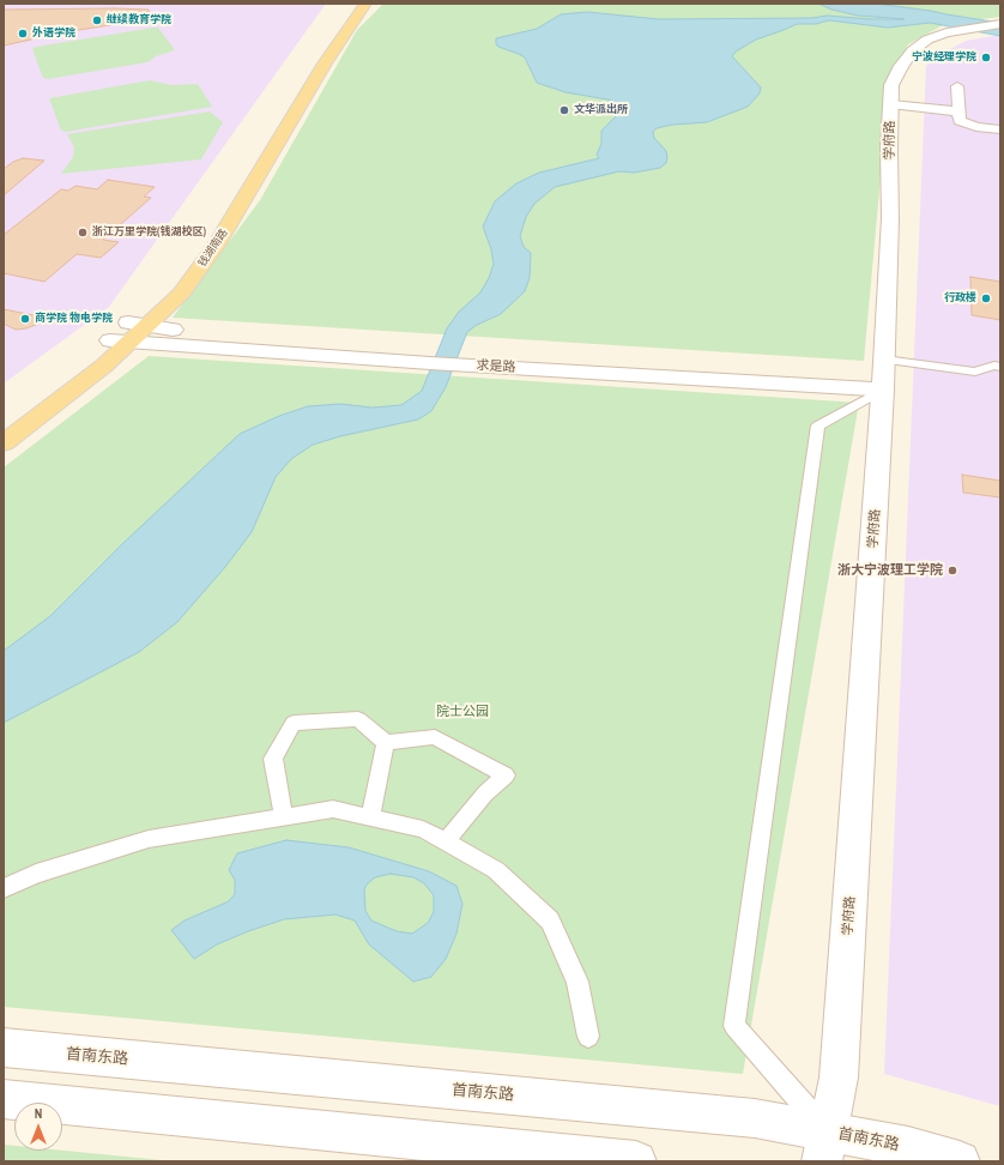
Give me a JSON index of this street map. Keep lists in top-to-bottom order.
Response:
{
  "streets": {
    "main road": ["钱湖南路"],
    "street": ["学府路", "求是路", "首南东路"]
  },
  "crossings": [
    ["学府路", "求是路"],
    ["学府路", "首南东路"],
    ["钱湖南路", "求是路"]
  ],
  "parks": ["院士公园"],
  "places": [
    "继续教育学院",
    "外语学院",
    "宁波经理学院",
    "文华派出所",
    "浙江万里学院(钱湖校区)",
    "行政楼",
    "商学院 物电学院",
    "浙大宁波理工学院"
  ],
  "north": "top"
}
